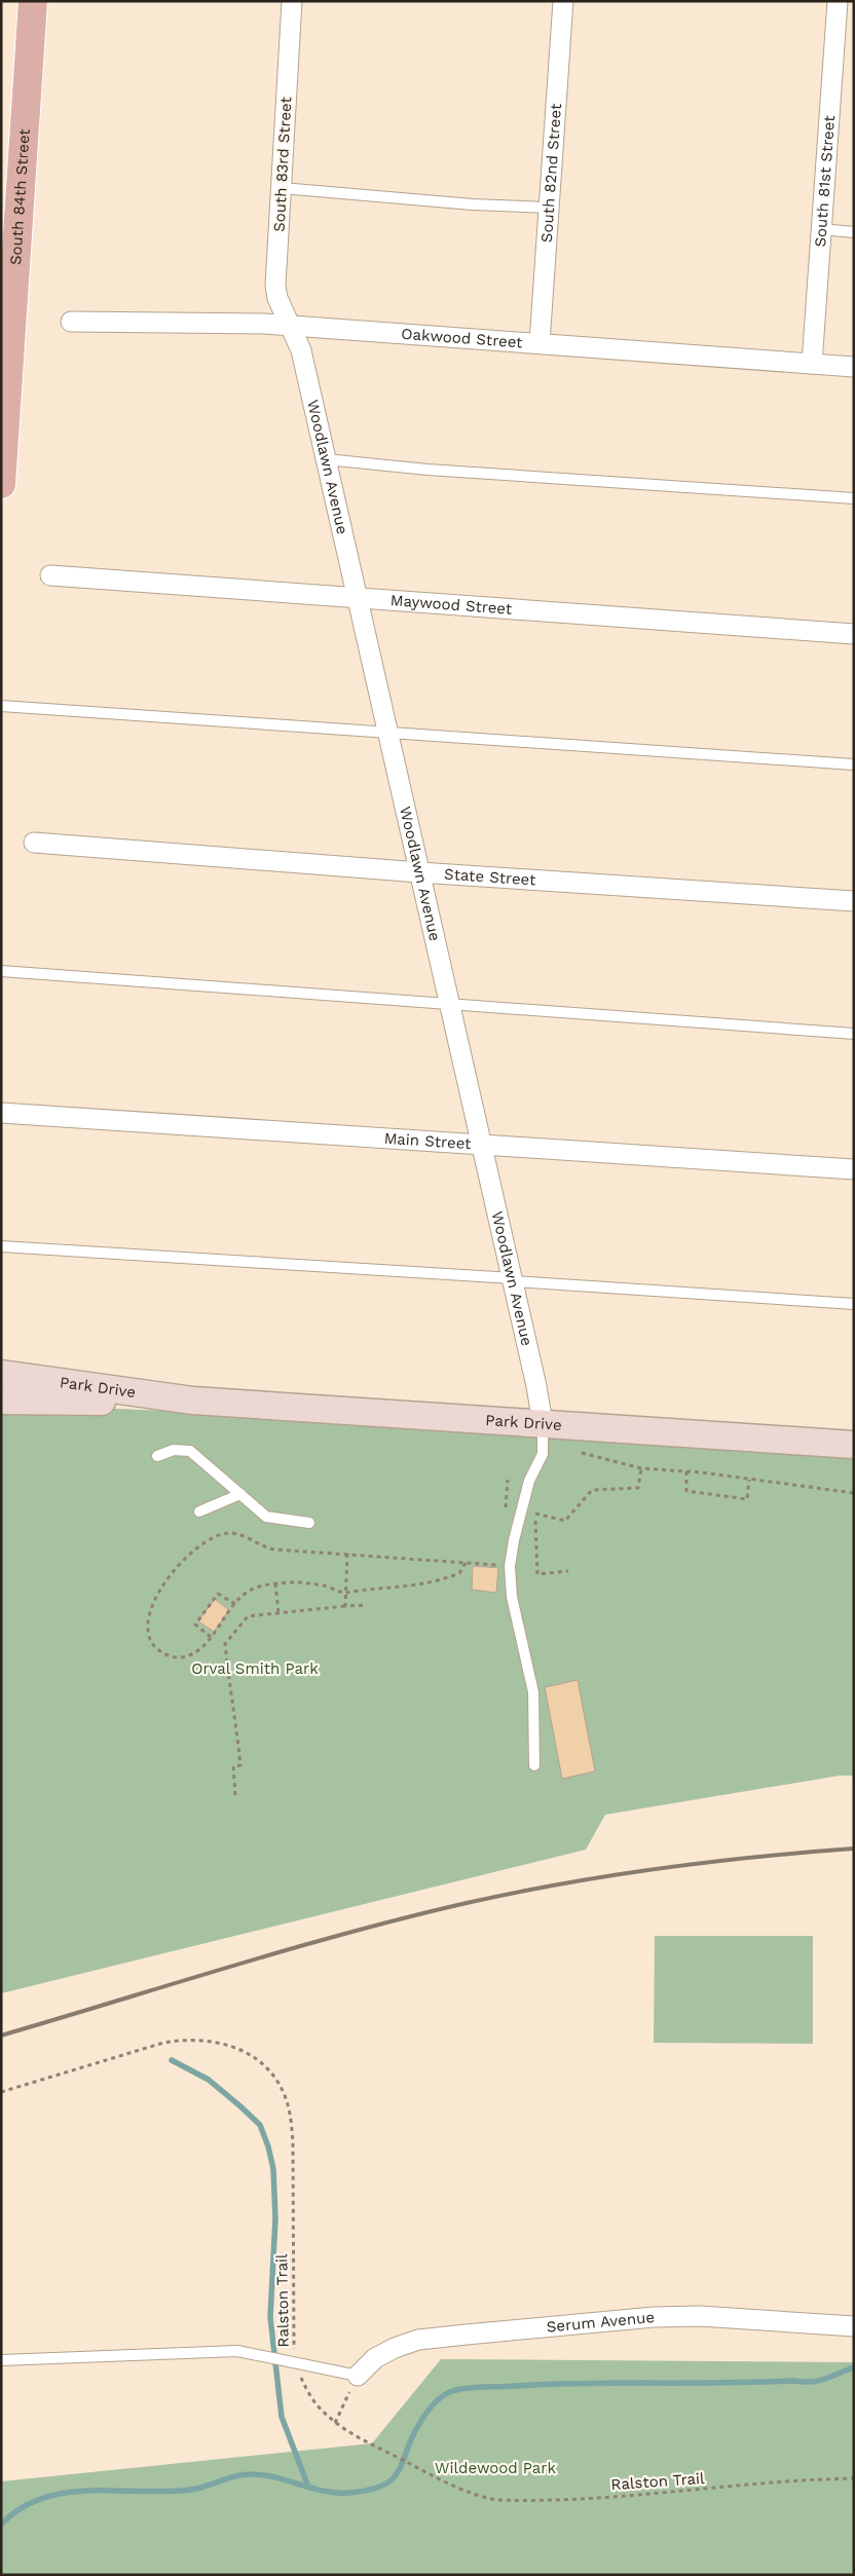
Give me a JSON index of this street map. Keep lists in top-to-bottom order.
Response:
{
  "streets": {
    "main road": ["South 84th Street"],
    "street": [
      "South 83rd Street",
      "South 82nd Street",
      "South 81st Street",
      "Oakwood Street",
      "Woodlawn Avenue",
      "Maywood Street",
      "State Street",
      "Main Street",
      "Park Drive",
      "Serum Avenue"
    ],
    "path": ["Ralston Trail"]
  },
  "crossings": [
    ["South 83rd Street", "Oakwood Street"],
    ["South 83rd Street", "Woodlawn Avenue"],
    ["South 82nd Street", "Oakwood Street"],
    ["South 81st Street", "Oakwood Street"],
    ["Oakwood Street", "Woodlawn Avenue"],
    ["Woodlawn Avenue", "Maywood Street"],
    ["Woodlawn Avenue", "State Street"],
    ["Woodlawn Avenue", "Main Street"],
    ["Woodlawn Avenue", "Park Drive"]
  ],
  "parks": ["Orval Smith Park", "Wildewood Park"]
}
